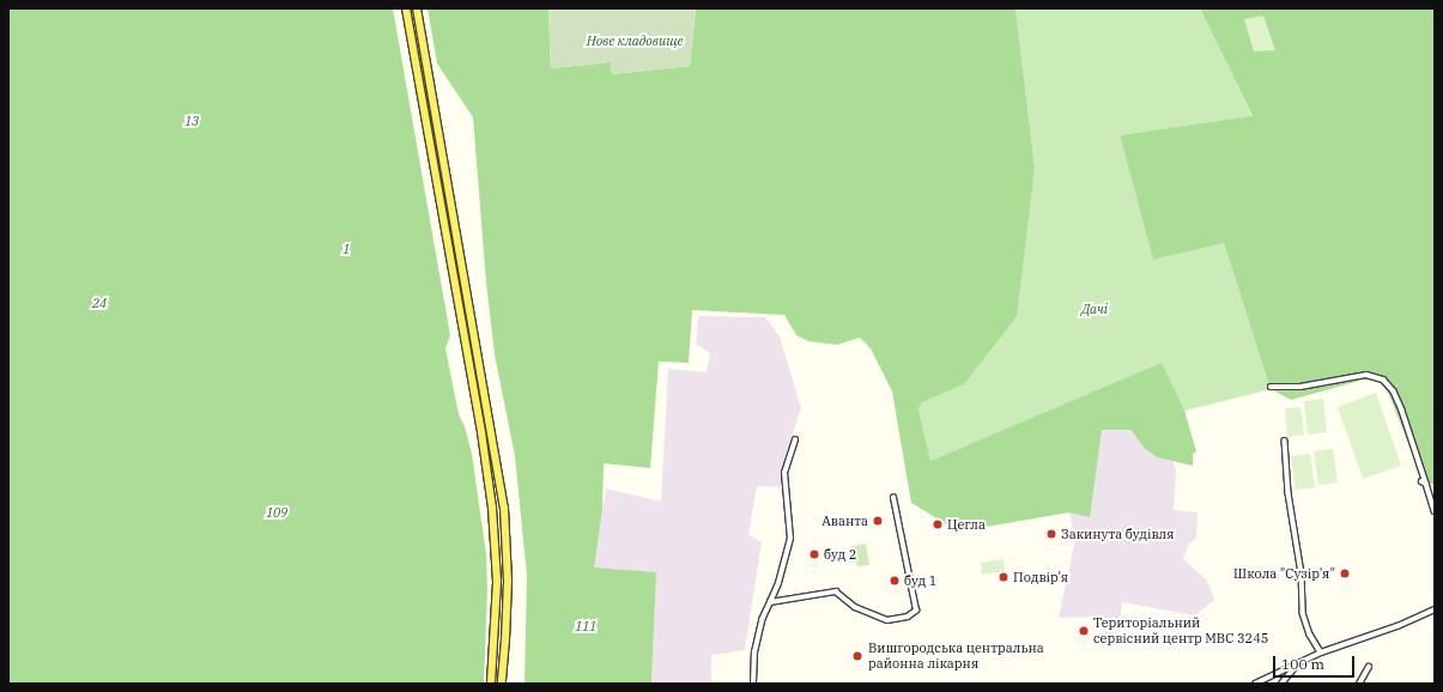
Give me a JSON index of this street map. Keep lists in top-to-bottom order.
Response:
{
  "parks": [
    "Нове кладовище",
    "13",
    "1",
    "24",
    "Дачі",
    "109",
    "111"
  ],
  "places": [
    "Аванта",
    "Цегла",
    "Закинута будівля",
    "буд 2",
    "Школа \"Сузір'я\"",
    "Подвір'я",
    "буд 1",
    "Територіальний сервісний центр МВС 3245",
    "Вишгородська центральна районна лікарня"
  ],
  "scale_bar": "100 m"
}
